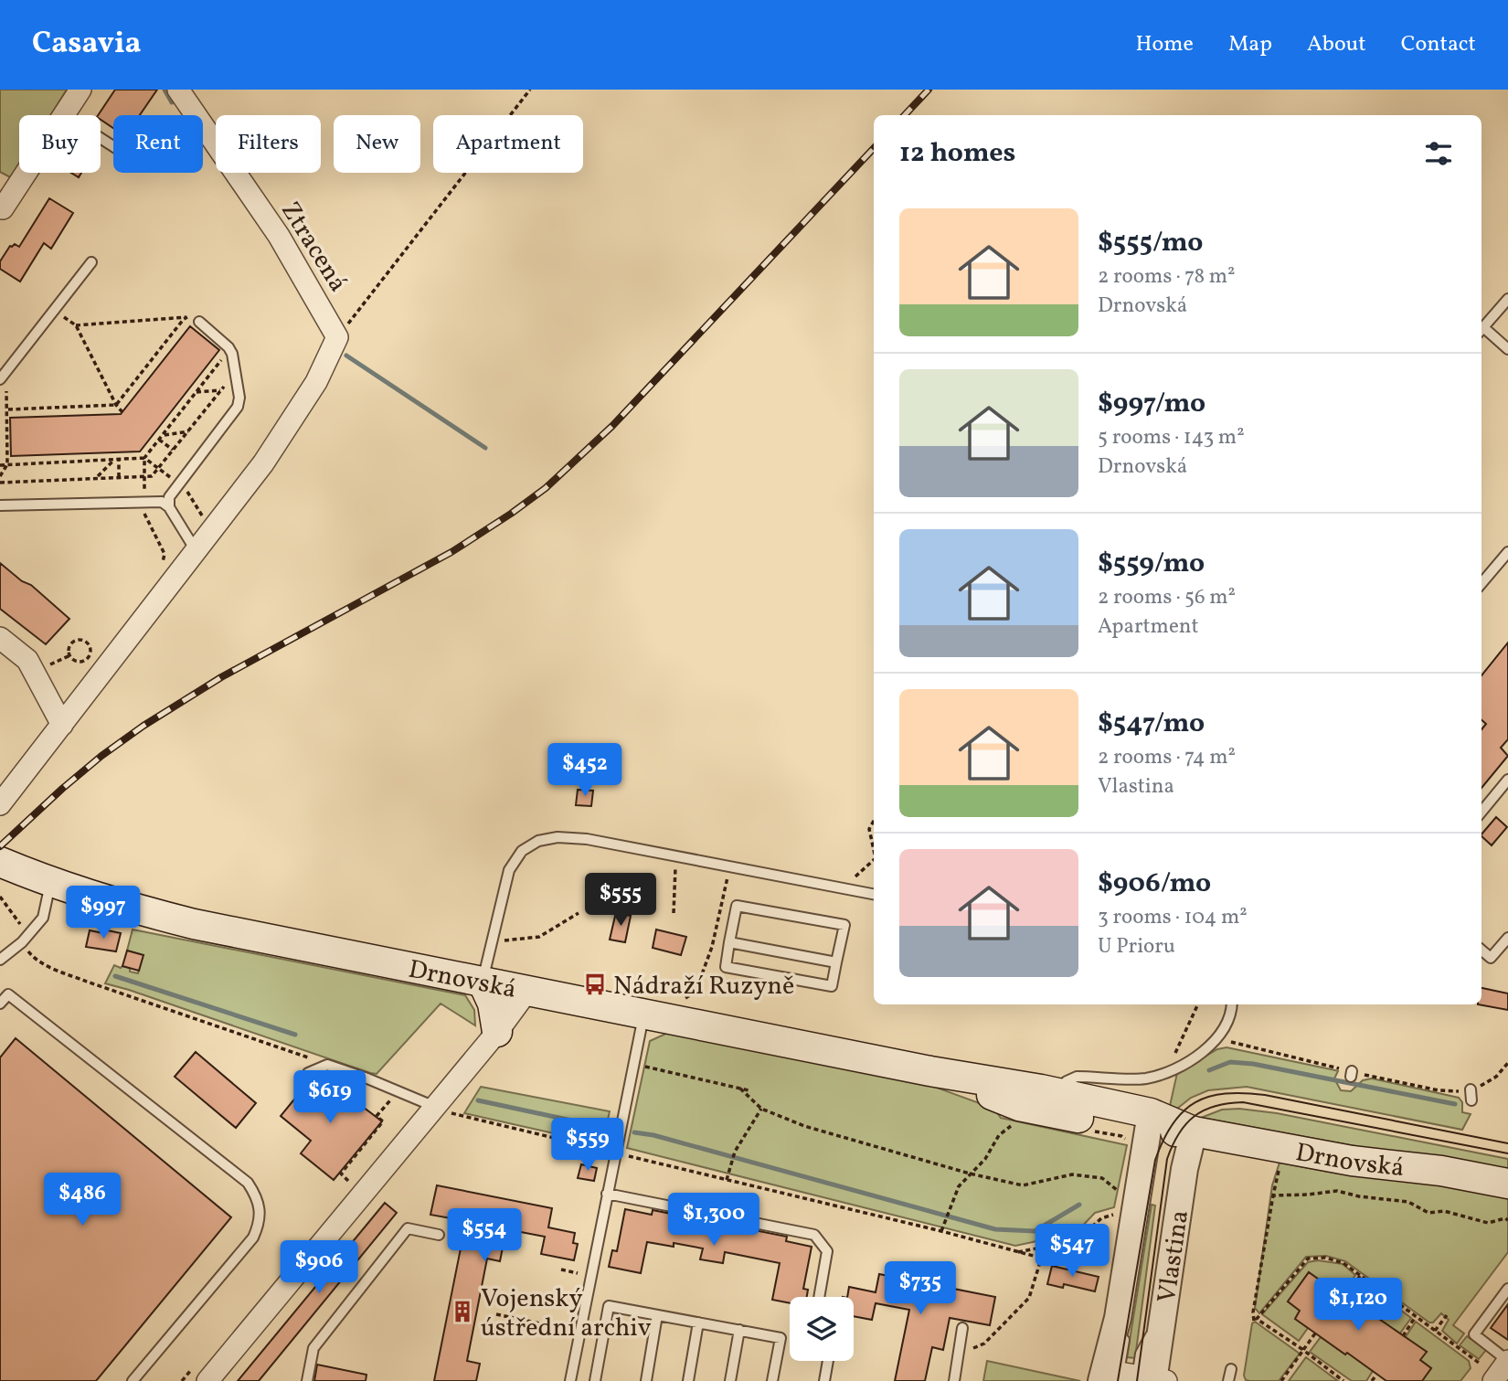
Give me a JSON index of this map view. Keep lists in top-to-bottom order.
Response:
{
  "streets": {
    "main road": ["Drnovská"],
    "street": ["Ztracená", "Vlastina"]
  },
  "crossings": [
    ["Drnovská", "Vlastina"]
  ],
  "places": {
    "bus stop": ["Nádraží Ruzyně"],
    "building": ["Vojenský ústřední archiv"]
  },
  "page": {
    "header": "Casavia",
    "nav": [
      "Home",
      "Map",
      "About",
      "Contact"
    ],
    "chip": [
      "Buy",
      "Rent",
      "Filters",
      "New",
      "Apartment"
    ],
    "heading": "12 homes",
    "list": [
      {
        "name": "$555/mo",
        "note": "2 rooms · 78 m² · Drnovská"
      },
      {
        "name": "$997/mo",
        "note": "5 rooms · 143 m² · Drnovská"
      },
      {
        "name": "$559/mo",
        "note": "2 rooms · 56 m² · Apartment"
      },
      {
        "name": "$547/mo",
        "note": "2 rooms · 74 m² · Vlastina"
      },
      {
        "name": "$906/mo",
        "note": "3 rooms · 104 m² · U Prioru"
      }
    ],
    "price": [
      "$452",
      "$555",
      "$997",
      "$619",
      "$559",
      "$486",
      "$1,300",
      "$554",
      "$547",
      "$906",
      "$735",
      "$1,120"
    ]
  }
}
